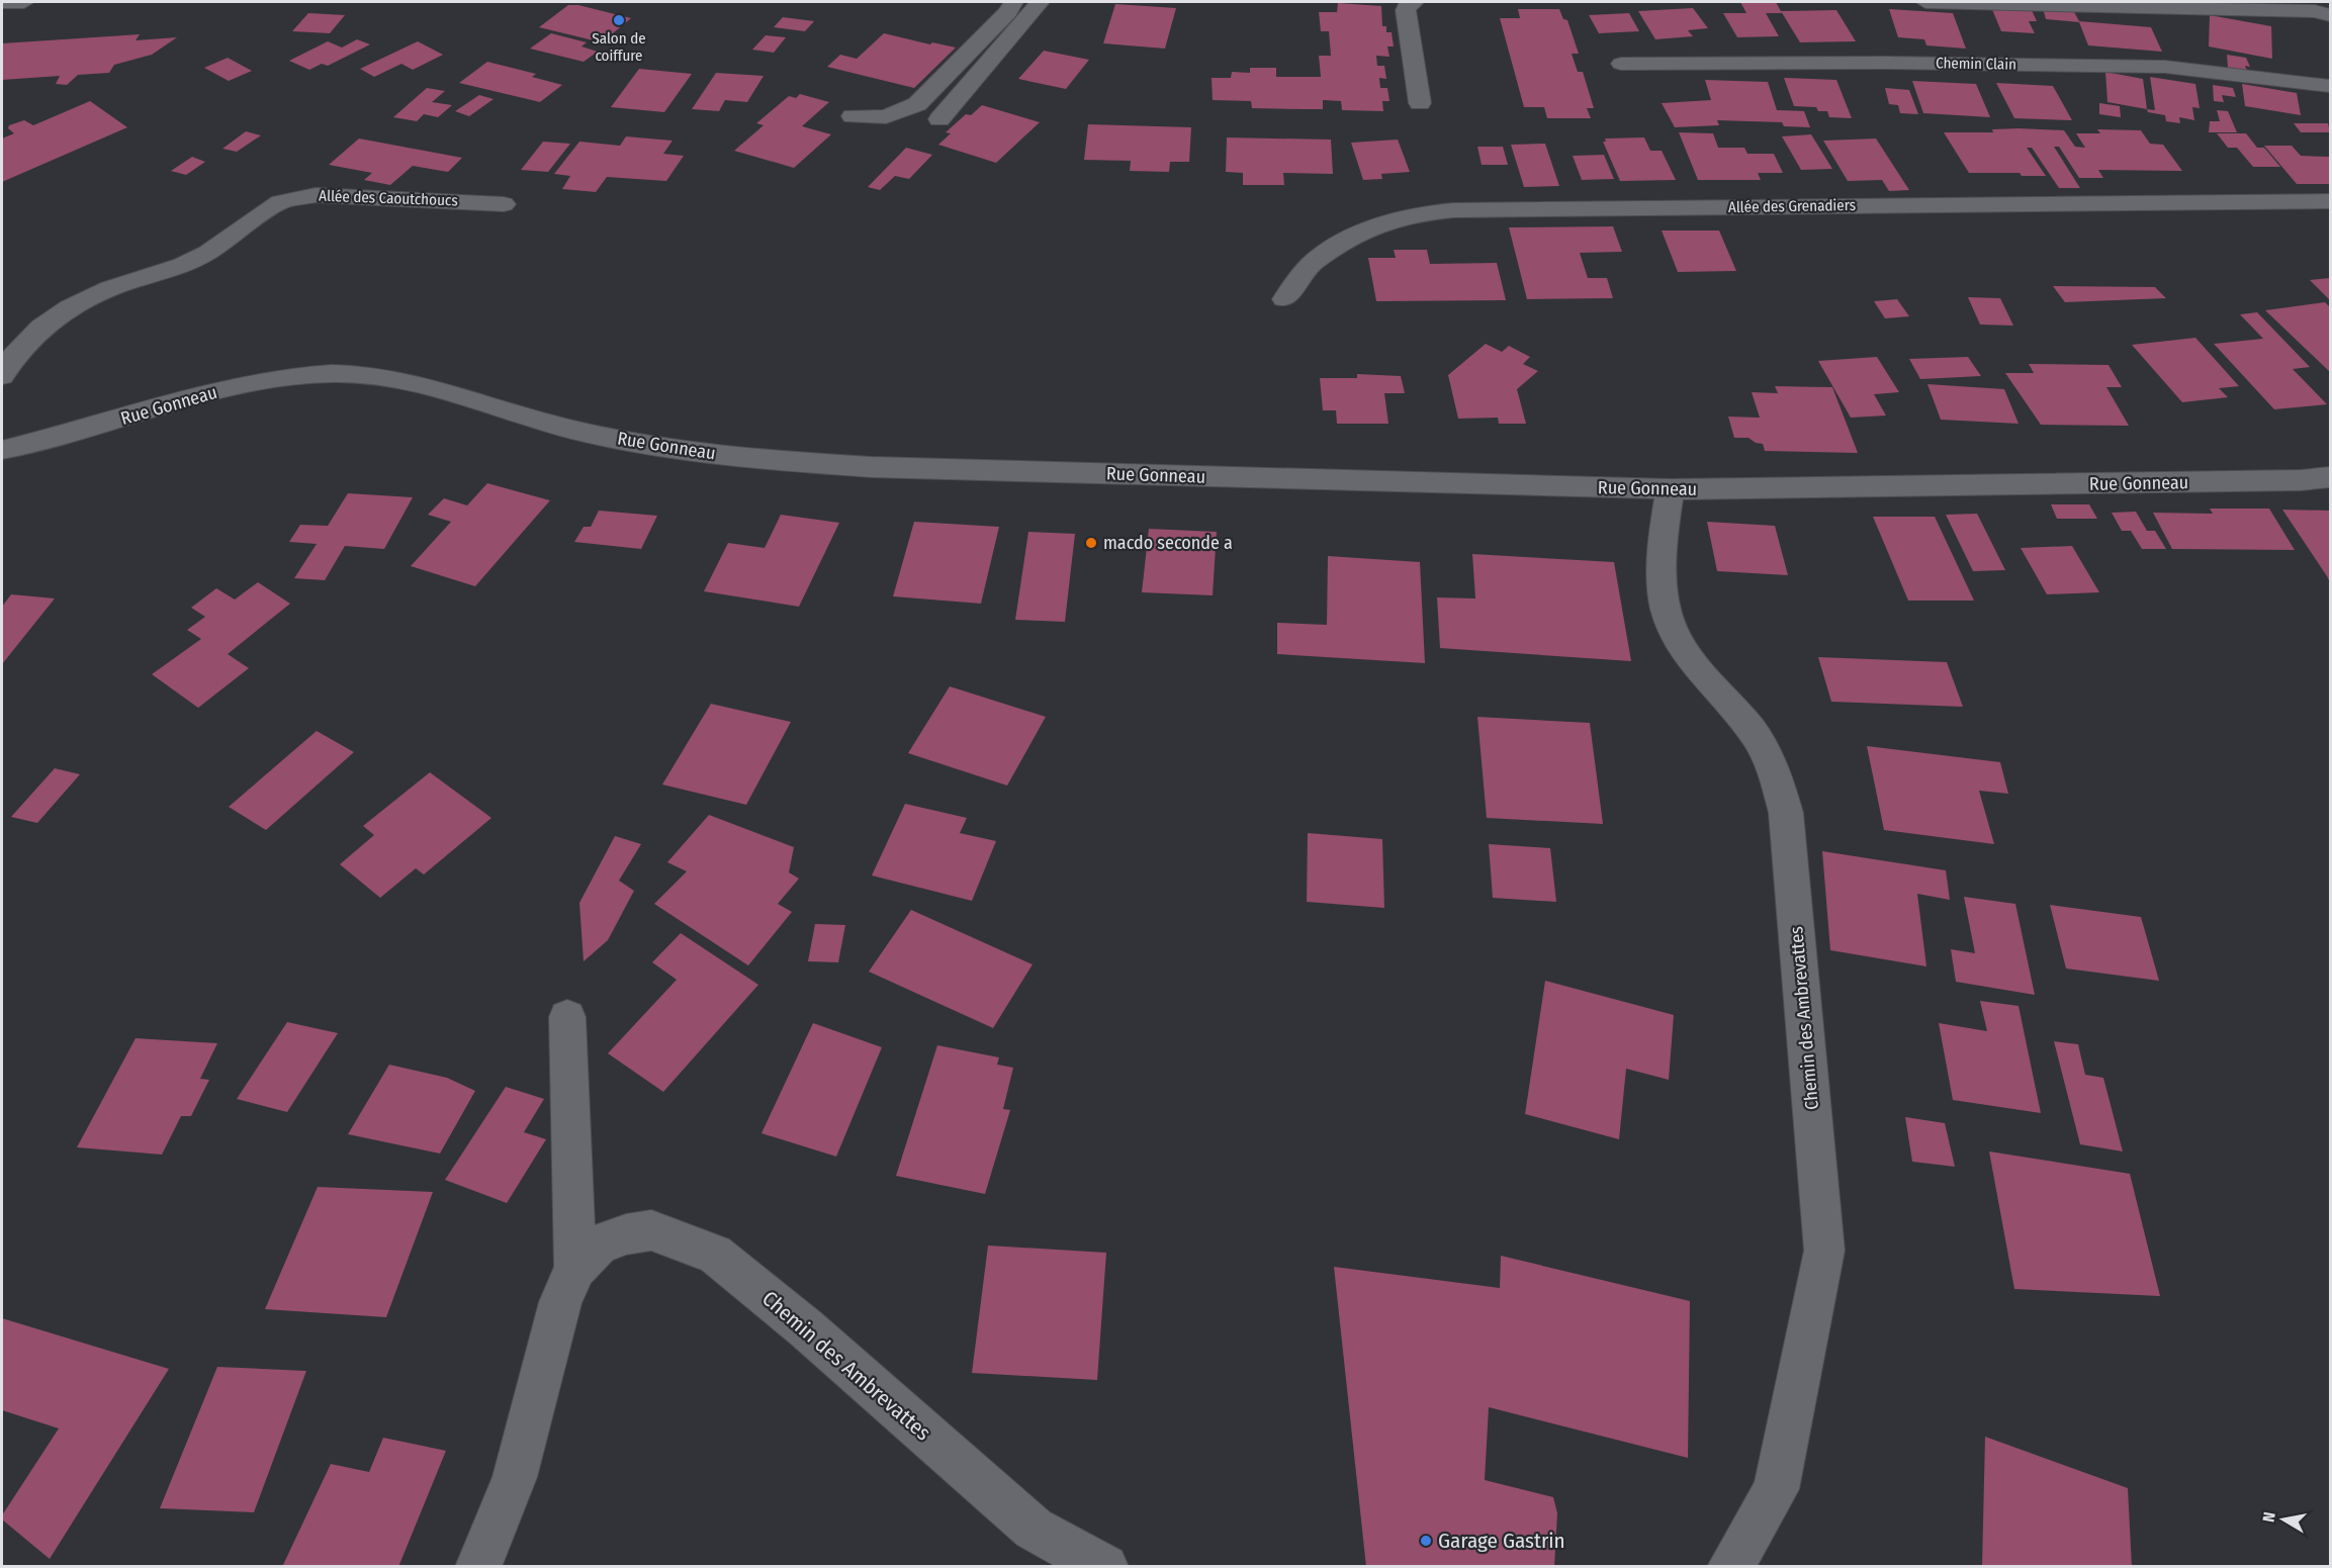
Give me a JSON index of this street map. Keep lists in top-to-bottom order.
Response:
{
  "streets": {
    "street": [
      "Chemin Clain",
      "Allée des Caoutchoucs",
      "Allée des Grenadiers",
      "Rue Gonneau",
      "Chemin des Ambrevattes"
    ]
  },
  "crossings": [
    ["Rue Gonneau", "Chemin des Ambrevattes"]
  ],
  "places": ["Salon de coiffure", "macdo seconde a", "Garage Gastrin"],
  "north": "left"
}
